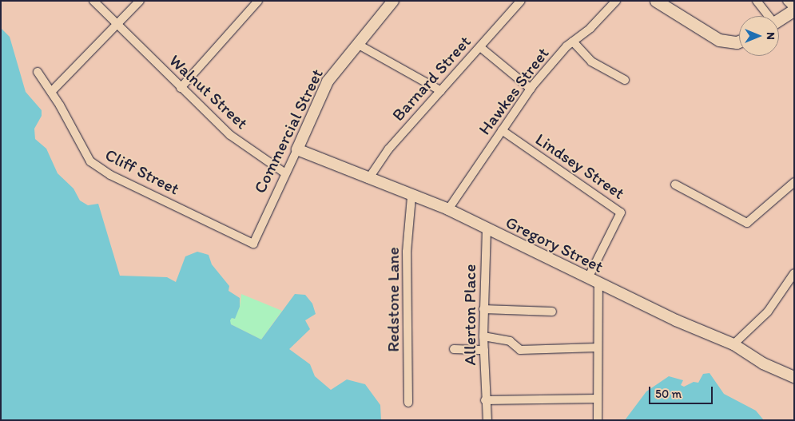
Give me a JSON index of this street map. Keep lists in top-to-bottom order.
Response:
{
  "streets": {
    "street": [
      "Barnard Street",
      "Hawkes Street",
      "Walnut Street",
      "Commercial Street",
      "Lindsey Street",
      "Cliff Street",
      "Gregory Street",
      "Redstone Lane",
      "Allerton Place"
    ]
  },
  "crossings": [
    ["Barnard Street", "Gregory Street"],
    ["Hawkes Street", "Lindsey Street"],
    ["Hawkes Street", "Gregory Street"],
    ["Walnut Street", "Commercial Street"],
    ["Commercial Street", "Cliff Street"],
    ["Commercial Street", "Gregory Street"],
    ["Lindsey Street", "Gregory Street"],
    ["Gregory Street", "Redstone Lane"],
    ["Gregory Street", "Allerton Place"]
  ],
  "scale_bar": "50 m",
  "north": "right"
}
